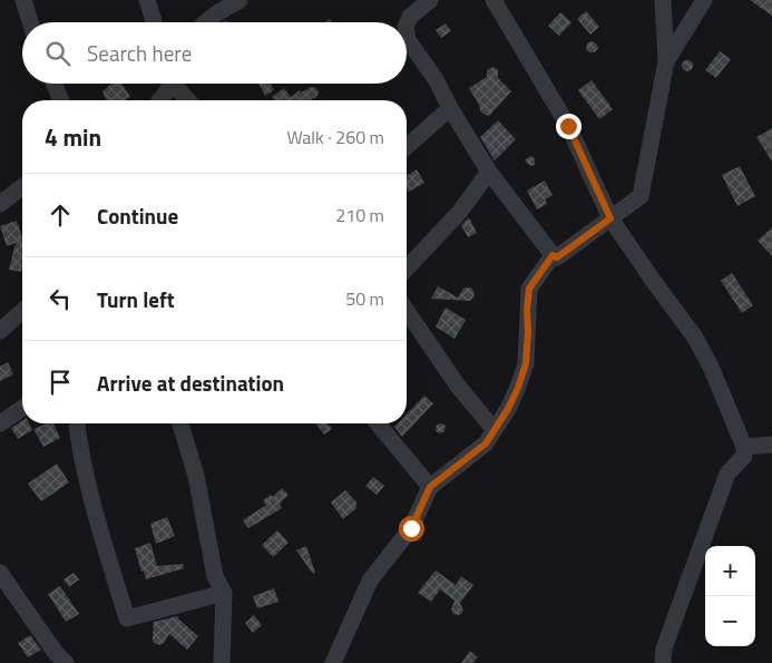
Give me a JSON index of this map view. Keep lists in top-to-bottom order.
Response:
{
  "page": {
    "search": "Search here",
    "heading": ["4 min", "Walk · 260 m"],
    "list": [
      ["Continue", "210 m"],
      ["Turn left", "50 m"],
      "Arrive at destination"
    ],
    "map_buttons": ["+", "−"]
  }
}
